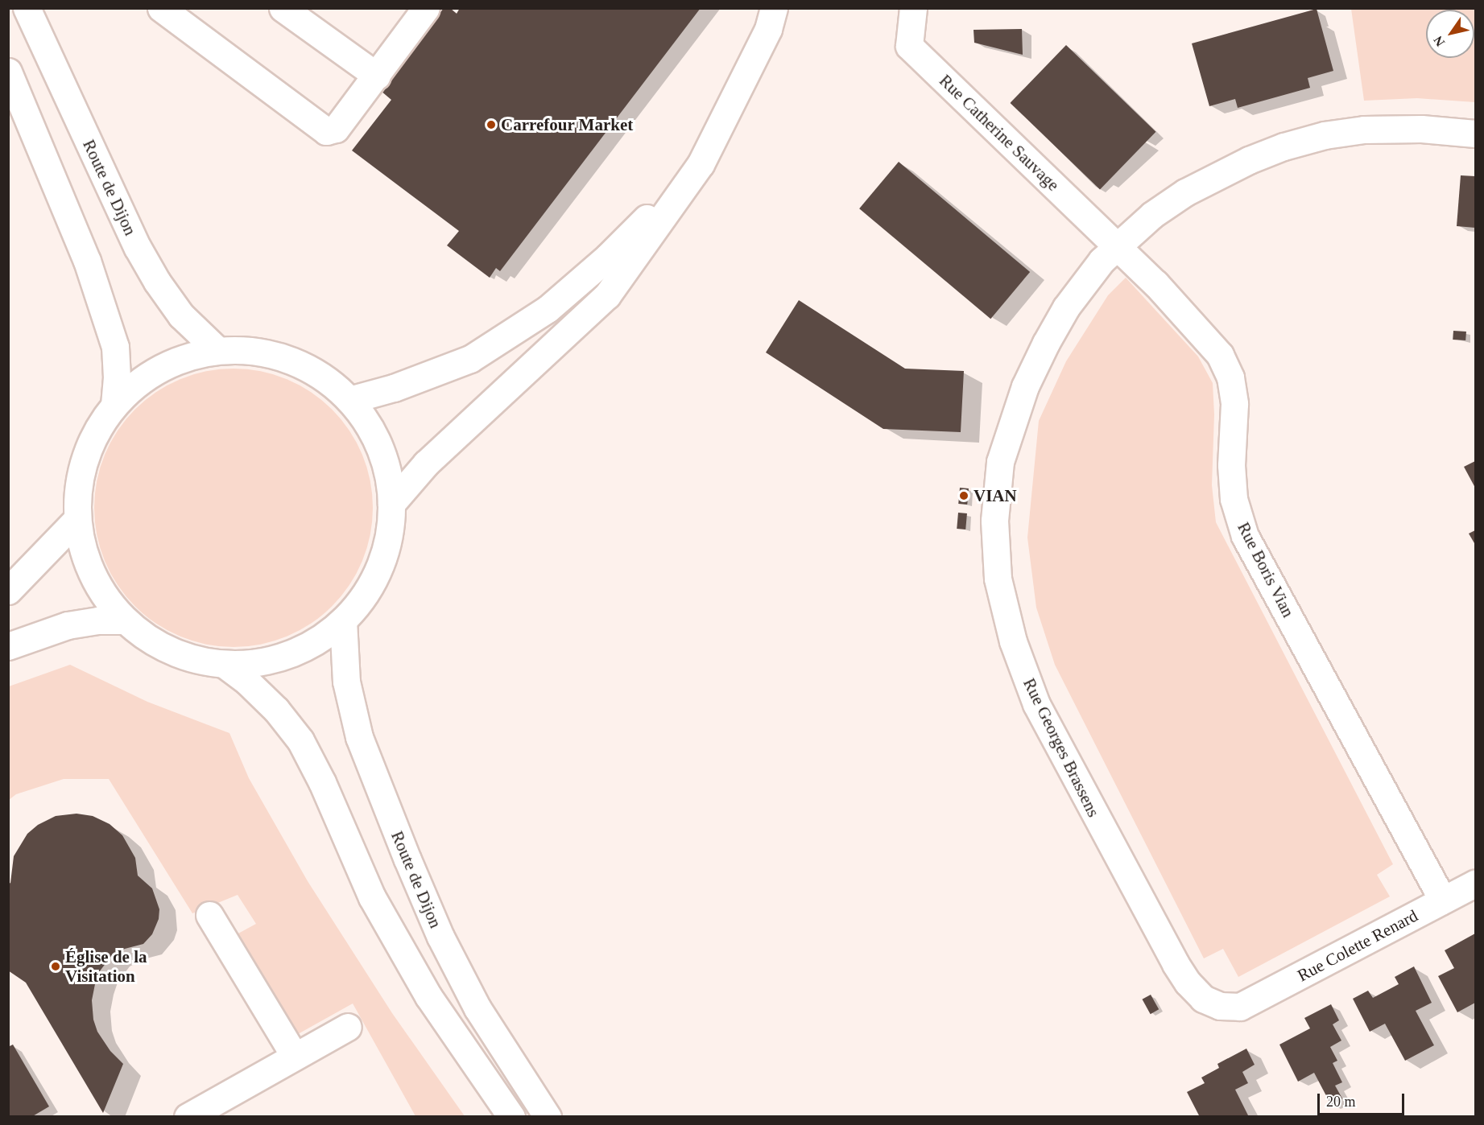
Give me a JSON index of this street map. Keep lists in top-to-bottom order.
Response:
{
  "streets": {
    "main road": [
      "Rue Catherine Sauvage",
      "Route de Dijon",
      "Rue Boris Vian",
      "Rue Georges Brassens",
      "Rue Colette Renard"
    ]
  },
  "crossings": [
    ["Rue Catherine Sauvage", "Rue Boris Vian"],
    ["Rue Catherine Sauvage", "Rue Georges Brassens"],
    ["Rue Boris Vian", "Rue Georges Brassens"],
    ["Rue Boris Vian", "Rue Colette Renard"],
    ["Rue Georges Brassens", "Rue Colette Renard"]
  ],
  "places": ["Carrefour Market", "VIAN", "Église de la Visitation"],
  "scale_bar": "20 m",
  "north": "bottom left"
}
